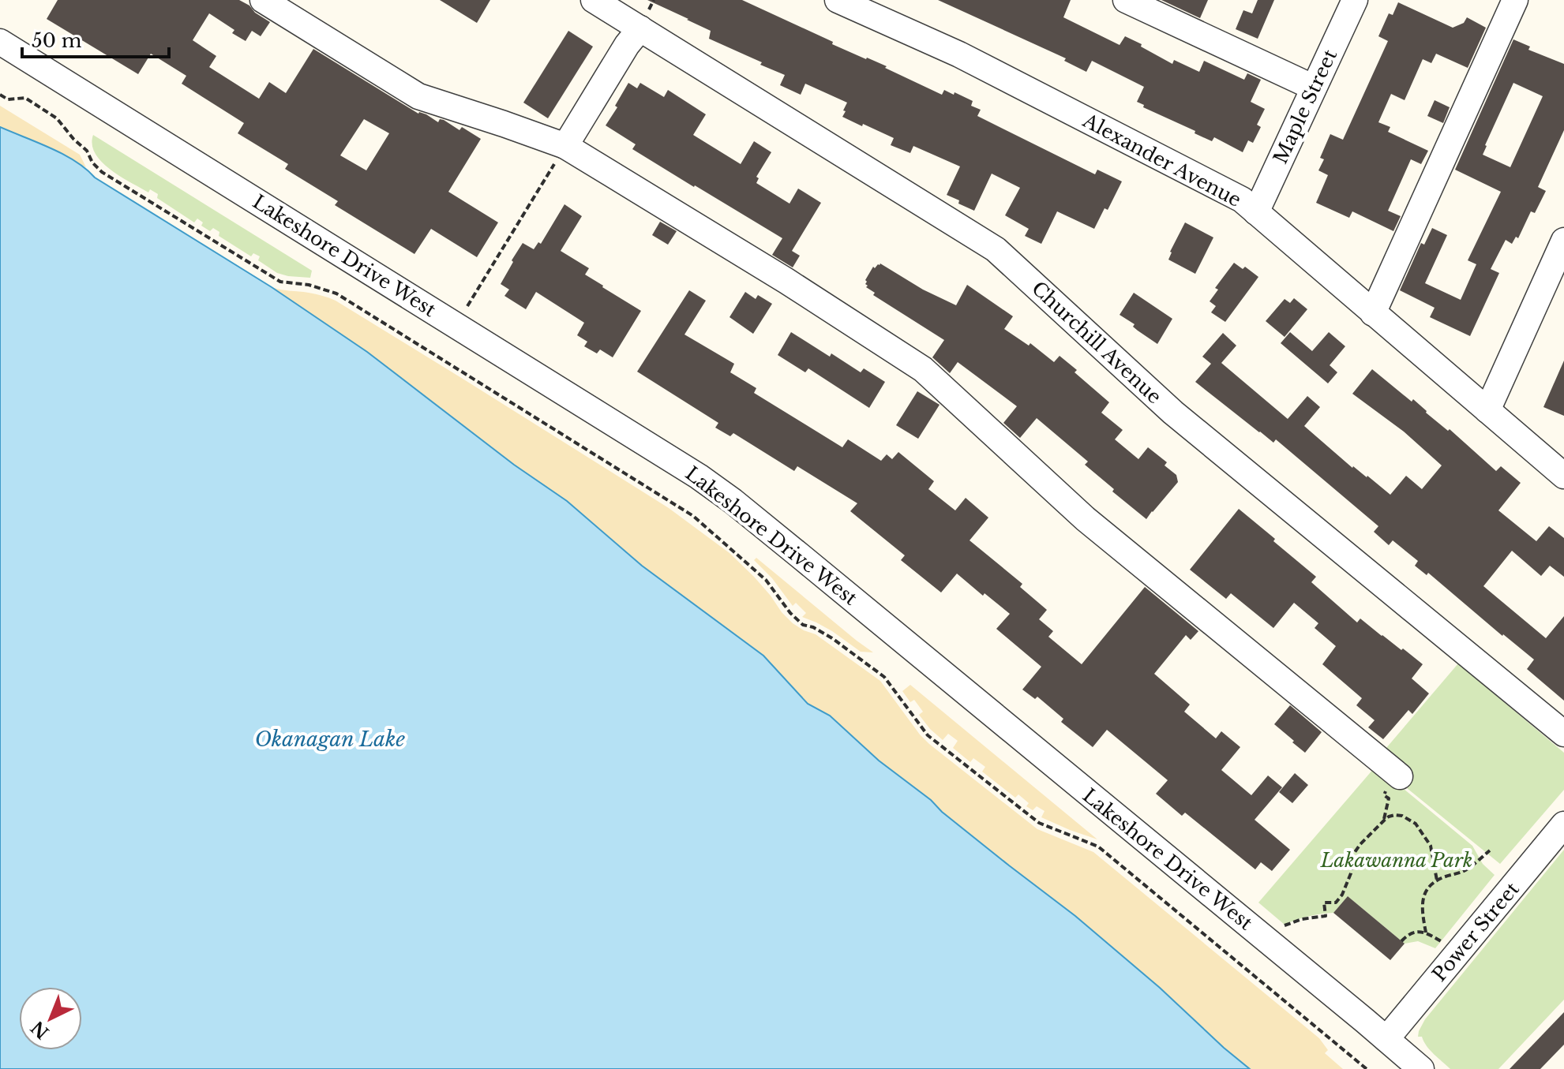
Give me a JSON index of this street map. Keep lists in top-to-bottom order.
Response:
{
  "streets": {
    "street": [
      "Maple Street",
      "Alexander Avenue",
      "Lakeshore Drive West",
      "Churchill Avenue",
      "Power Street"
    ]
  },
  "crossings": [
    ["Maple Street", "Alexander Avenue"],
    ["Lakeshore Drive West", "Power Street"]
  ],
  "water": ["Okanagan Lake"],
  "parks": ["Lakawanna Park"],
  "scale_bar": "50 m",
  "north": "bottom left"
}
